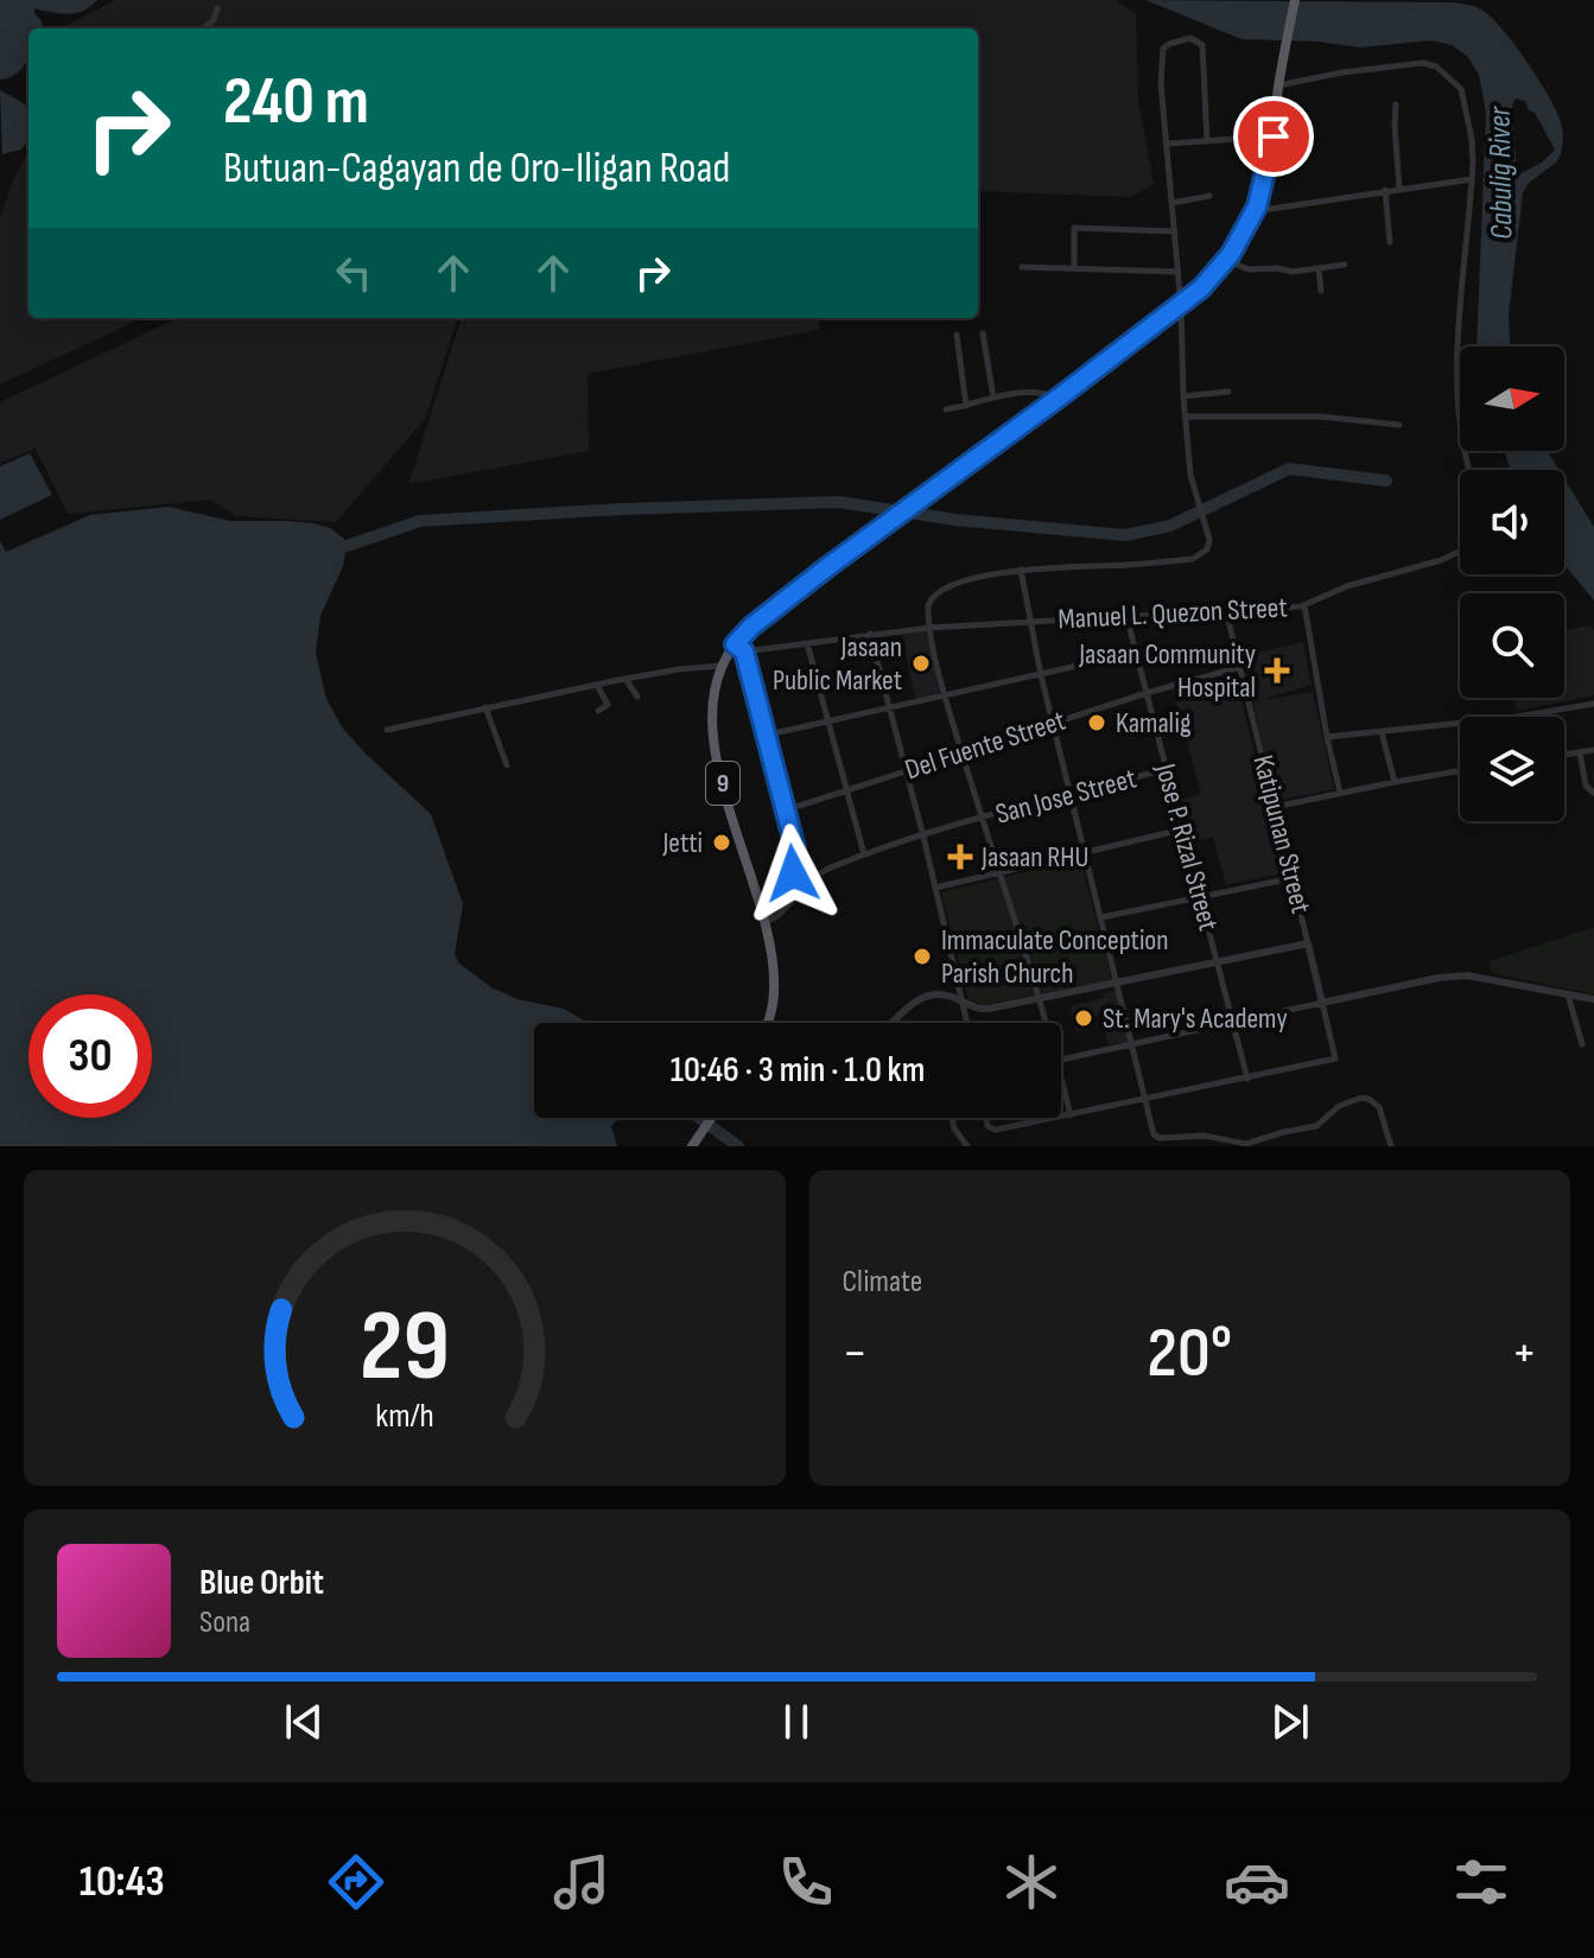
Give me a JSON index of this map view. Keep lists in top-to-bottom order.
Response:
{
  "streets": {
    "highway": ["9"],
    "street": [
      "Manuel L. Quezon Street",
      "Del Fuente Street",
      "San Jose Street",
      "Katipunan Street",
      "Jose P. Rizal Street"
    ]
  },
  "crossings": [
    ["Manuel L. Quezon Street", "Katipunan Street"],
    ["Manuel L. Quezon Street", "Jose P. Rizal Street"],
    ["Del Fuente Street", "Katipunan Street"],
    ["Del Fuente Street", "Jose P. Rizal Street"],
    ["9", "San Jose Street"],
    ["San Jose Street", "Jose P. Rizal Street"],
    ["Katipunan Street", "Jose P. Rizal Street"]
  ],
  "water": ["Cabulig River"],
  "places": {
    "other": [
      "Jasaan Public Market",
      "Kamalig",
      "Jetti",
      "Immaculate Conception Parish Church",
      "St. Mary's Academy"
    ],
    "health": ["Jasaan Community Hospital", "Jasaan RHU"]
  },
  "north": "right",
  "page": {
    "turn": ["240 m", "Butuan-Cagayan de Oro-Iligan Road"],
    "limit": "30",
    "trip": "10:46 · 3 min · 1.0 km",
    "tile": "Climate",
    "heat": ["−", "20°", "+"],
    "song": ["Blue Orbit", "Sona"],
    "tabs": "10:43",
    "gauge": ["29", "km/h"]
  }
}
